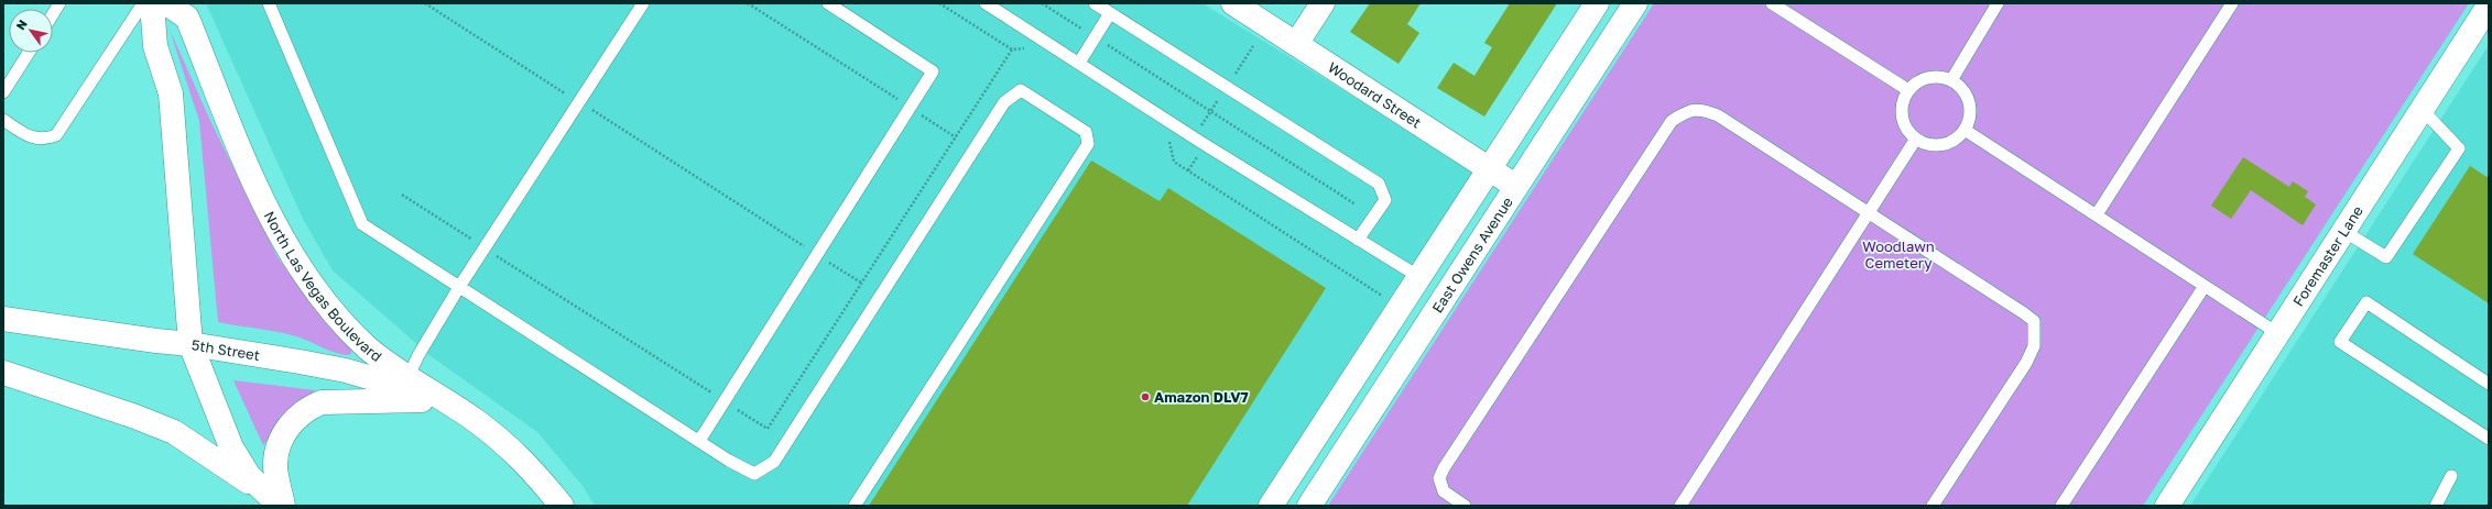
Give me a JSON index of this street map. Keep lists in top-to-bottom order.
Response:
{
  "streets": {
    "main road": [
      "Woodard Street",
      "East Owens Avenue",
      "Foremaster Lane",
      "North Las Vegas Boulevard",
      "5th Street"
    ]
  },
  "crossings": [
    ["Woodard Street", "East Owens Avenue"],
    ["North Las Vegas Boulevard", "5th Street"]
  ],
  "parks": ["Woodlawn Cemetery"],
  "places": ["Amazon DLV7"],
  "north": "top left"
}
